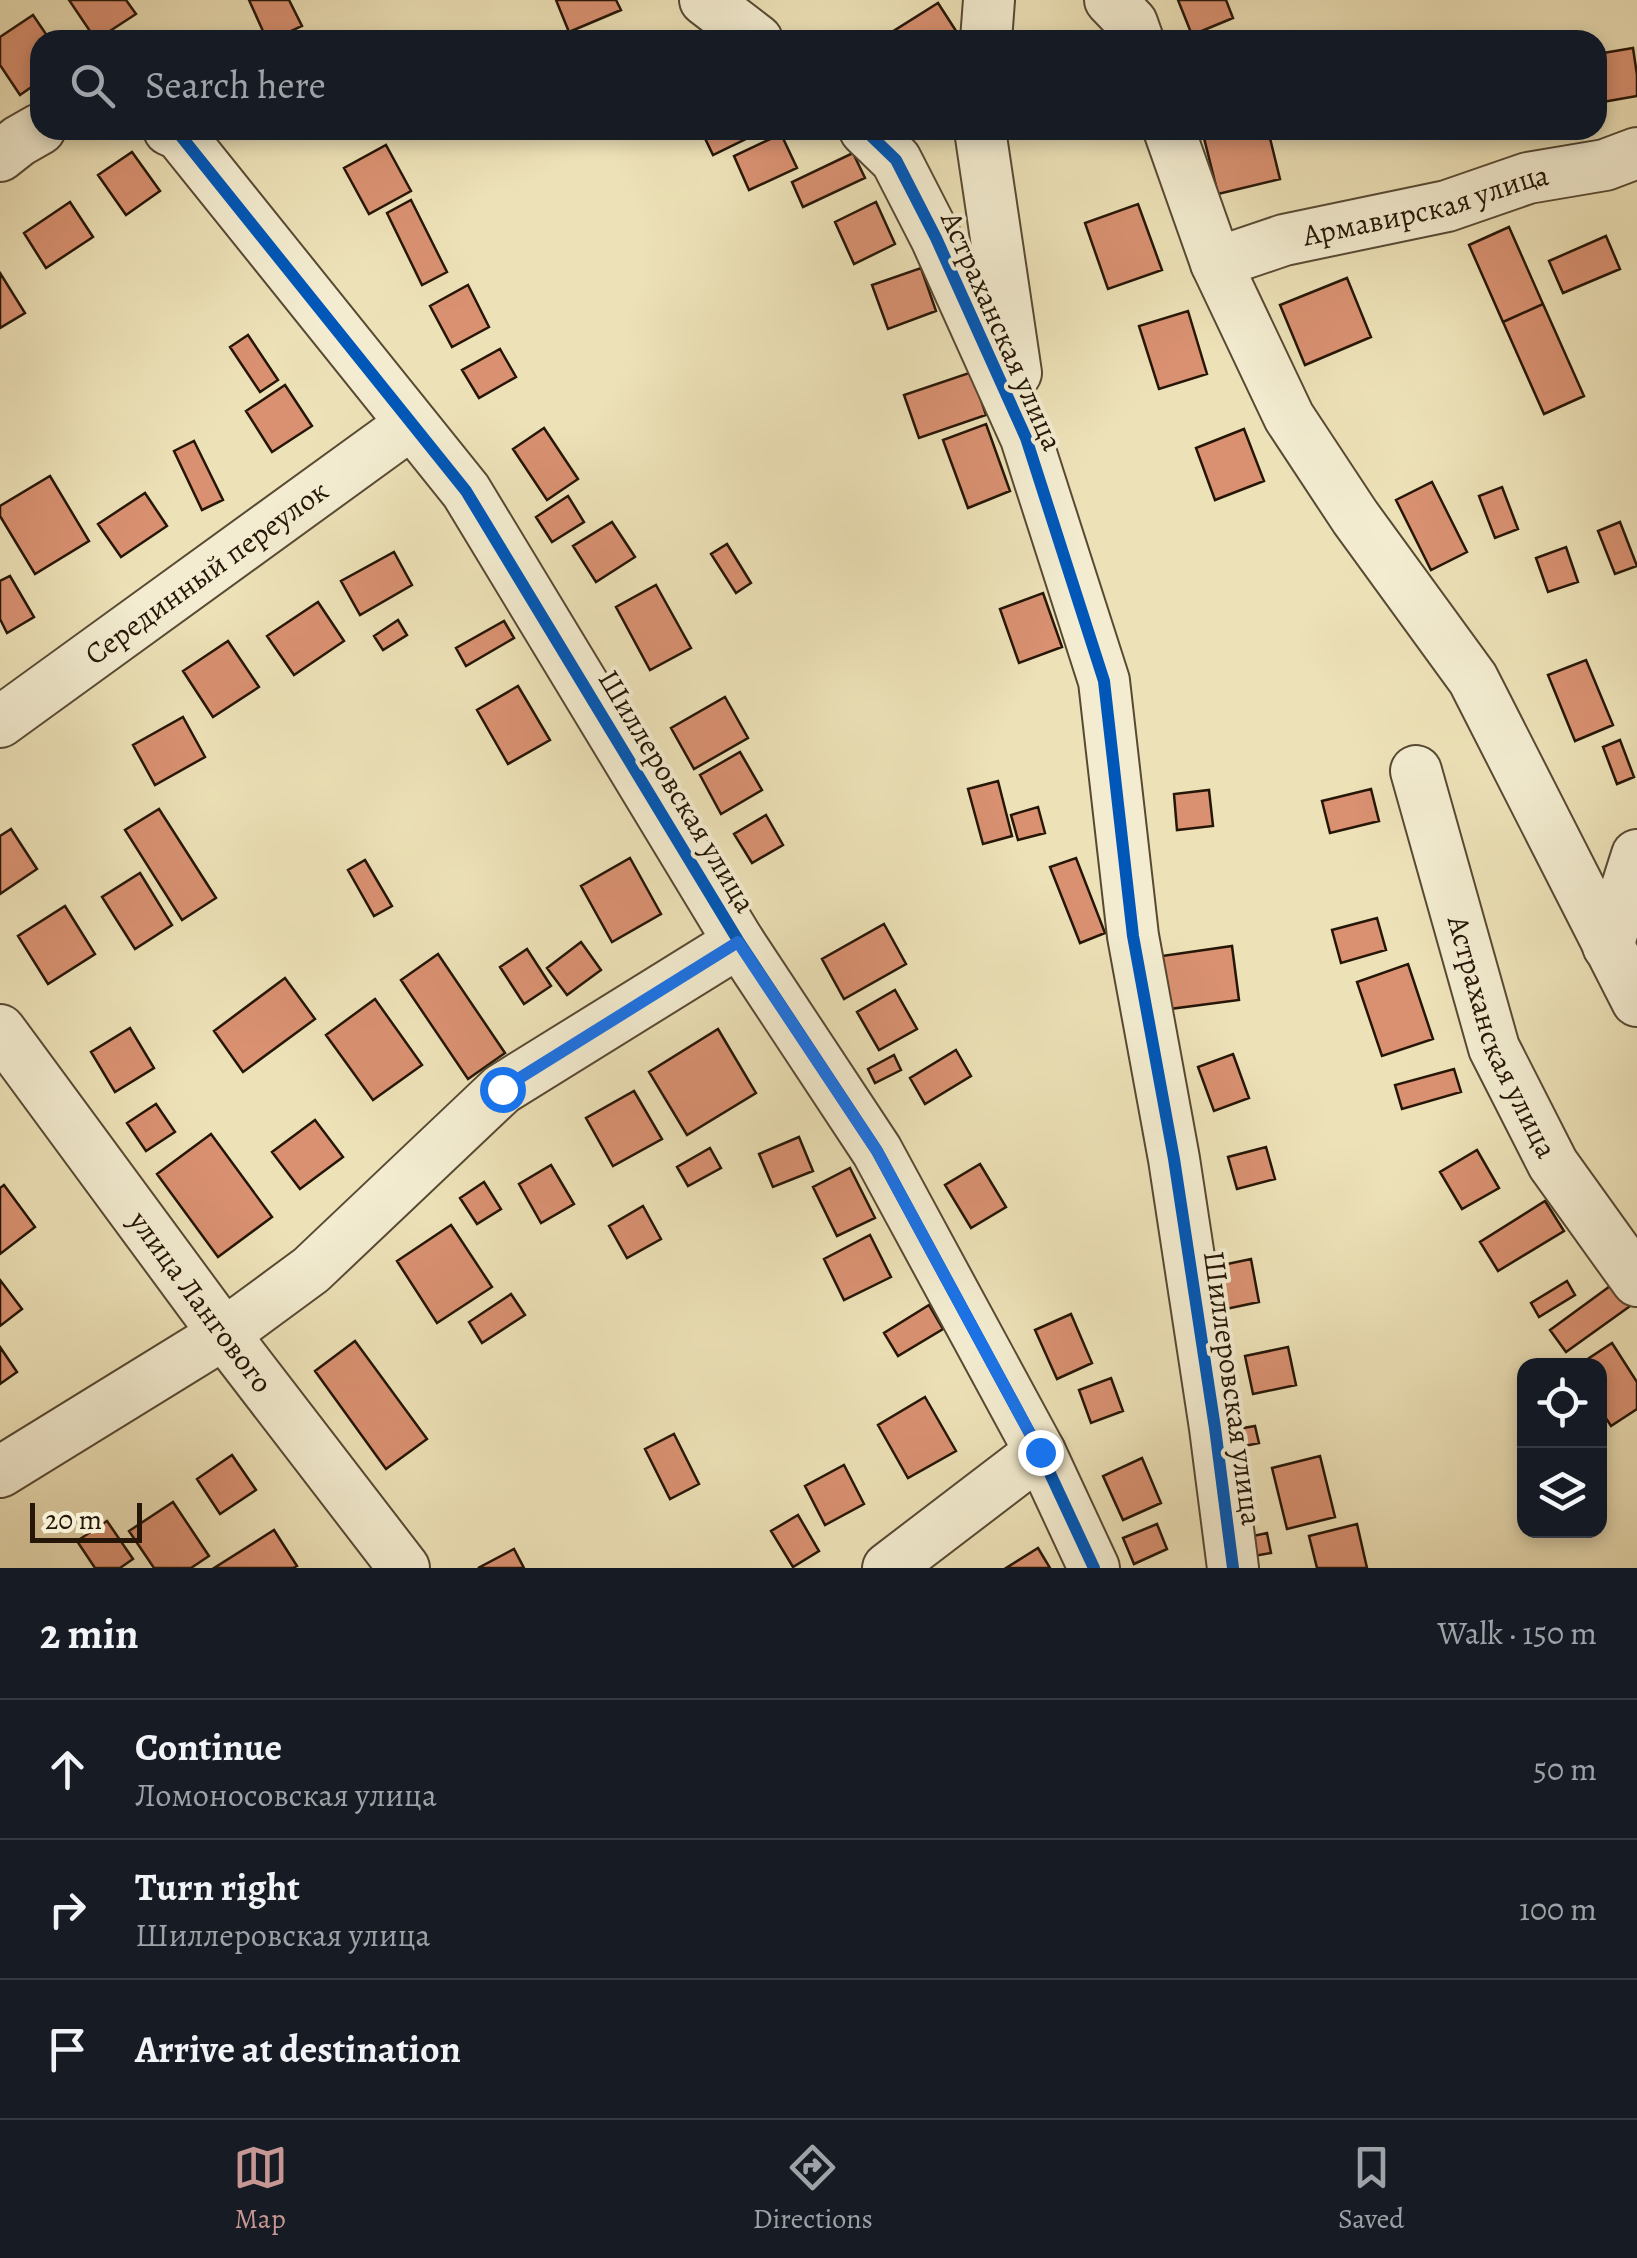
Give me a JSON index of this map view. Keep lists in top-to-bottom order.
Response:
{
  "streets": {
    "street": [
      "Армавирская улица",
      "Астраханская улица",
      "Серединный переулок",
      "Шиллеровская улица",
      "улица Лангового"
    ]
  },
  "crossings": [
    ["Астраханская улица", "Шиллеровская улица"],
    ["Серединный переулок", "Шиллеровская улица"]
  ],
  "scale_bar": "20 m",
  "page": {
    "search": "Search here",
    "scale": "20 m",
    "heading": ["2 min", "Walk · 150 m"],
    "list": [
      ["Continue", "Ломоносовская улица", "50 m"],
      ["Turn right", "Шиллеровская улица", "100 m"],
      "Arrive at destination"
    ],
    "nav": ["Map", "Directions", "Saved"]
  }
}
